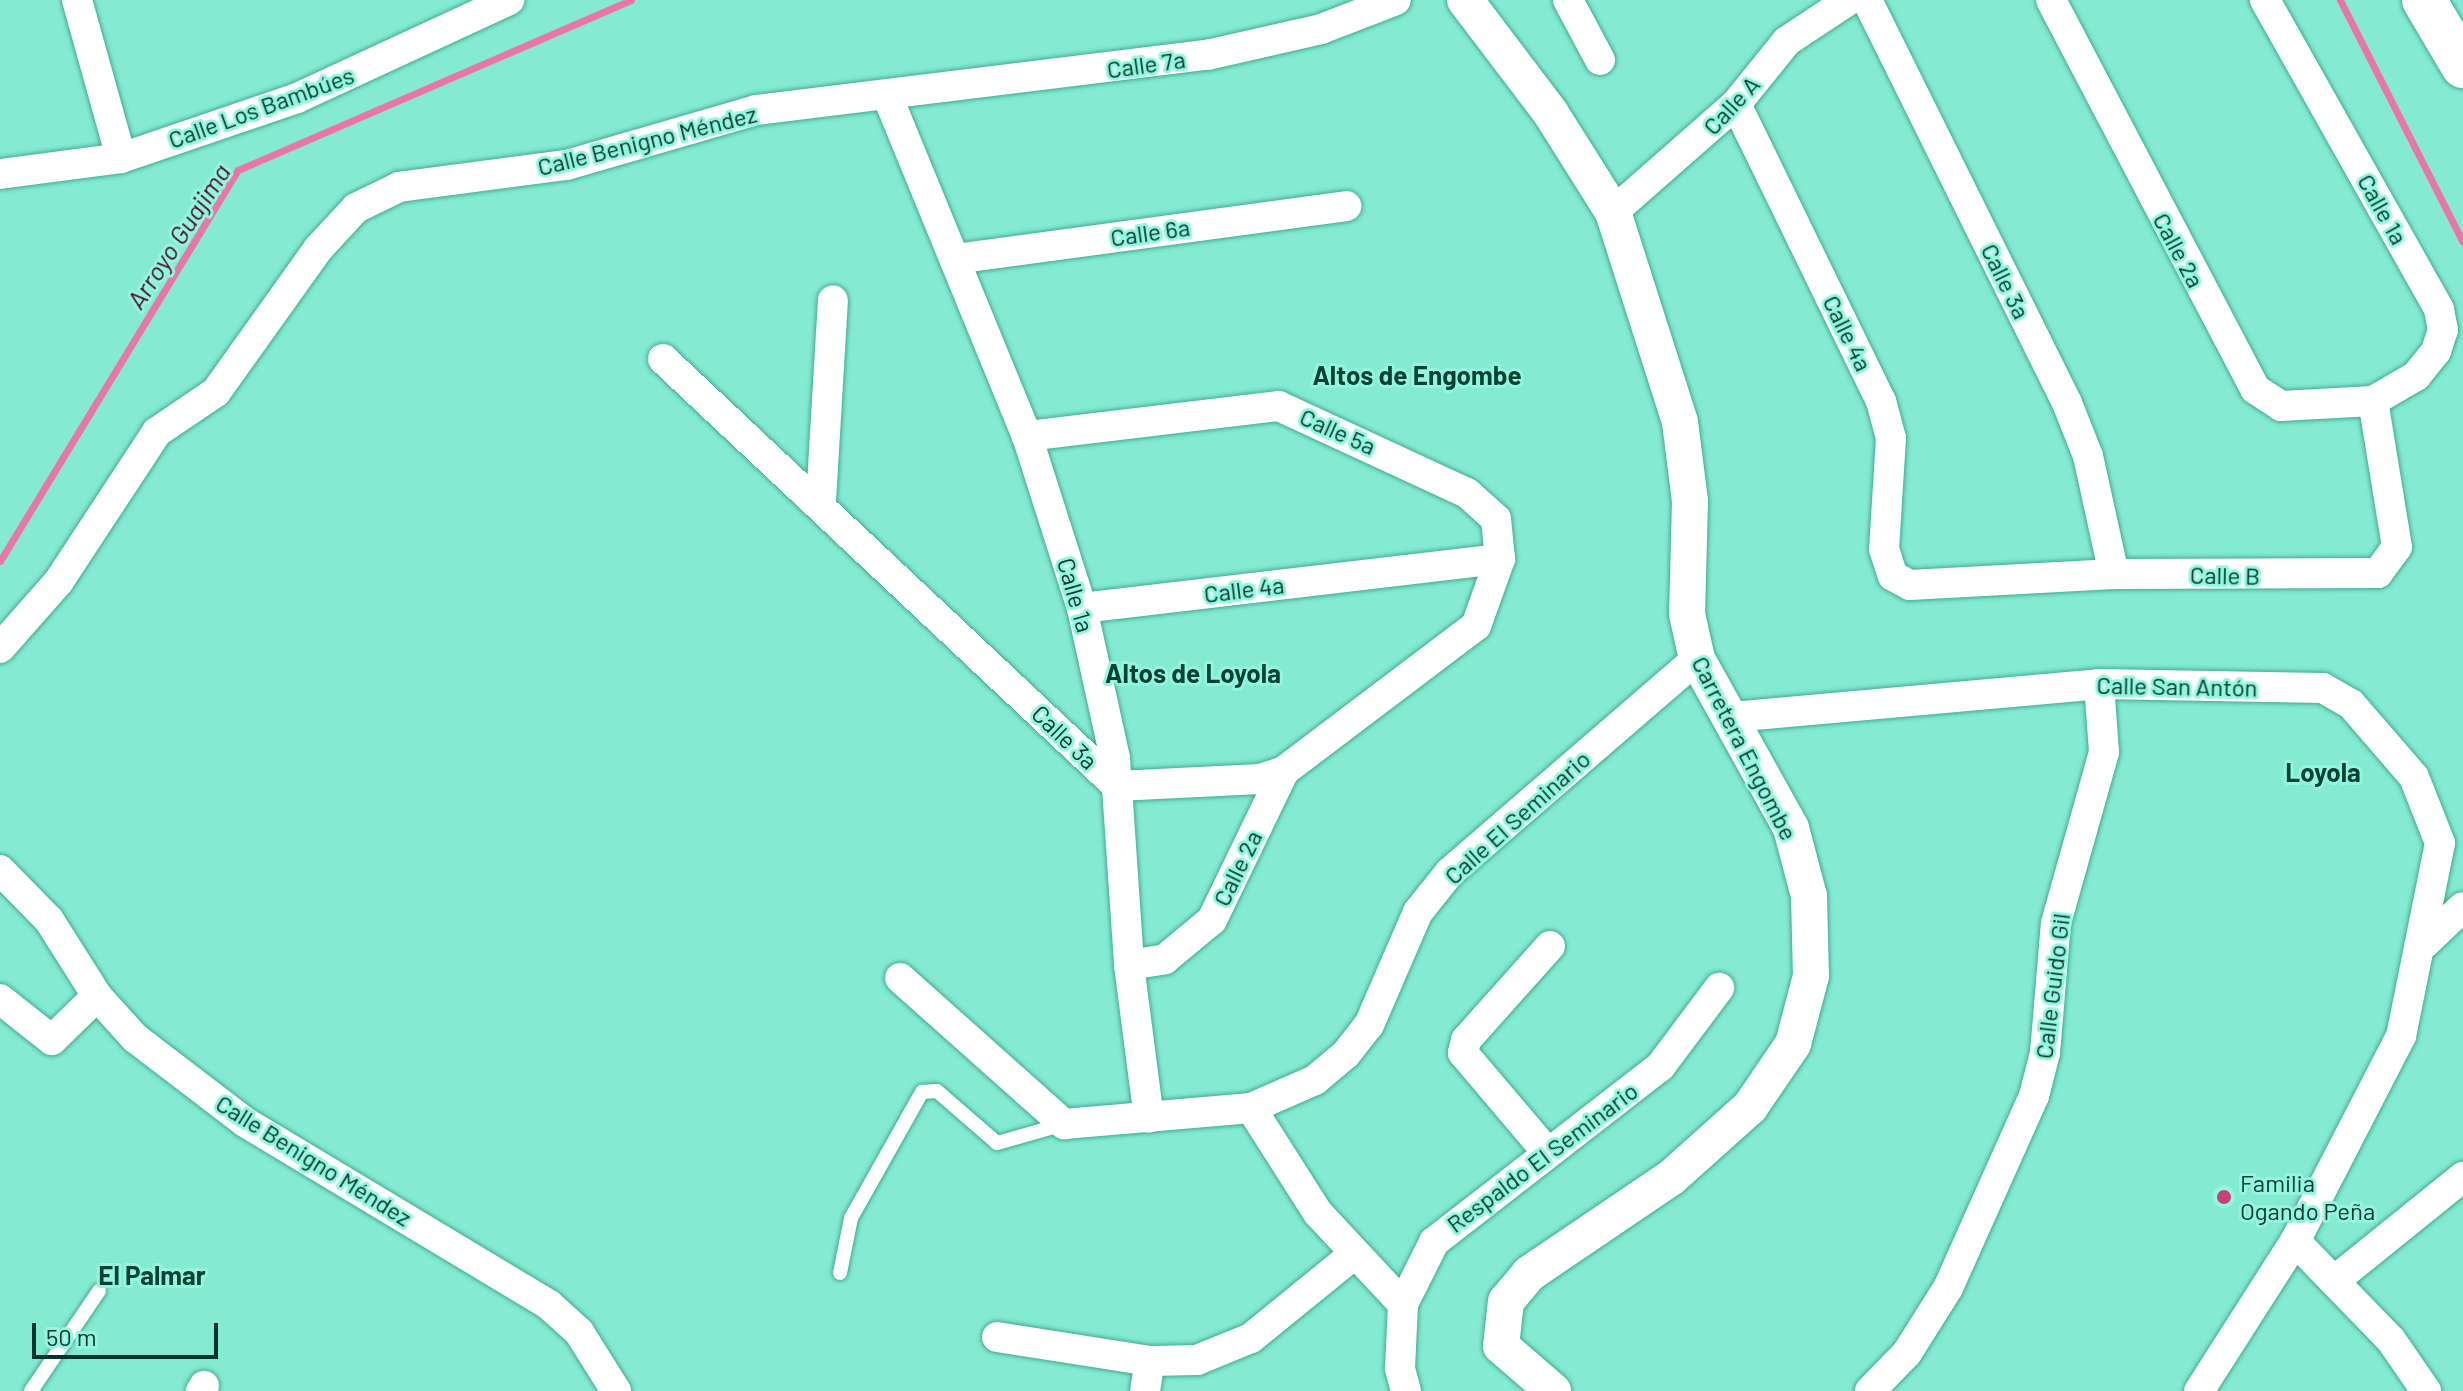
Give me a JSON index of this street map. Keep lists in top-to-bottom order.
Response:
{
  "streets": {
    "street": [
      "Calle 7a",
      "Calle A",
      "Calle Los Bambúes",
      "Calle Benigno Méndez",
      "Calle 1a",
      "Calle 6a",
      "Calle 2a",
      "Calle 3a",
      "Calle 4a",
      "Calle 5a",
      "Calle B",
      "Calle San Antón",
      "Carretera Engombe",
      "Calle El Seminario",
      "Calle Guido Gil",
      "Respaldo El Seminario"
    ]
  },
  "crossings": [
    ["Calle 7a", "Calle Benigno Méndez"],
    ["Calle 7a", "Calle 1a"],
    ["Calle A", "Calle 4a"],
    ["Calle A", "Carretera Engombe"],
    ["Calle Benigno Méndez", "Calle 1a"],
    ["Calle 1a", "Calle 6a"],
    ["Calle 1a", "Calle 2a"],
    ["Calle 1a", "Calle 3a"],
    ["Calle 1a", "Calle 4a"],
    ["Calle 1a", "Calle 5a"],
    ["Calle 1a", "Calle B"],
    ["Calle 1a", "Calle El Seminario"],
    ["Calle 2a", "Calle 3a"],
    ["Calle 2a", "Calle B"],
    ["Calle 3a", "Calle 4a"],
    ["Calle 3a", "Calle 5a"],
    ["Calle 3a", "Calle B"],
    ["Calle 4a", "Calle 5a"],
    ["Calle 4a", "Calle B"],
    ["Calle San Antón", "Carretera Engombe"],
    ["Calle San Antón", "Calle Guido Gil"],
    ["Carretera Engombe", "Calle El Seminario"]
  ],
  "districts": [
    "Altos de Engombe",
    "Altos de Loyola",
    "Loyola",
    "El Palmar"
  ],
  "water": ["Arroyo Guajima"],
  "places": ["Familia Ogando Peña"],
  "scale_bar": "50 m"
}
